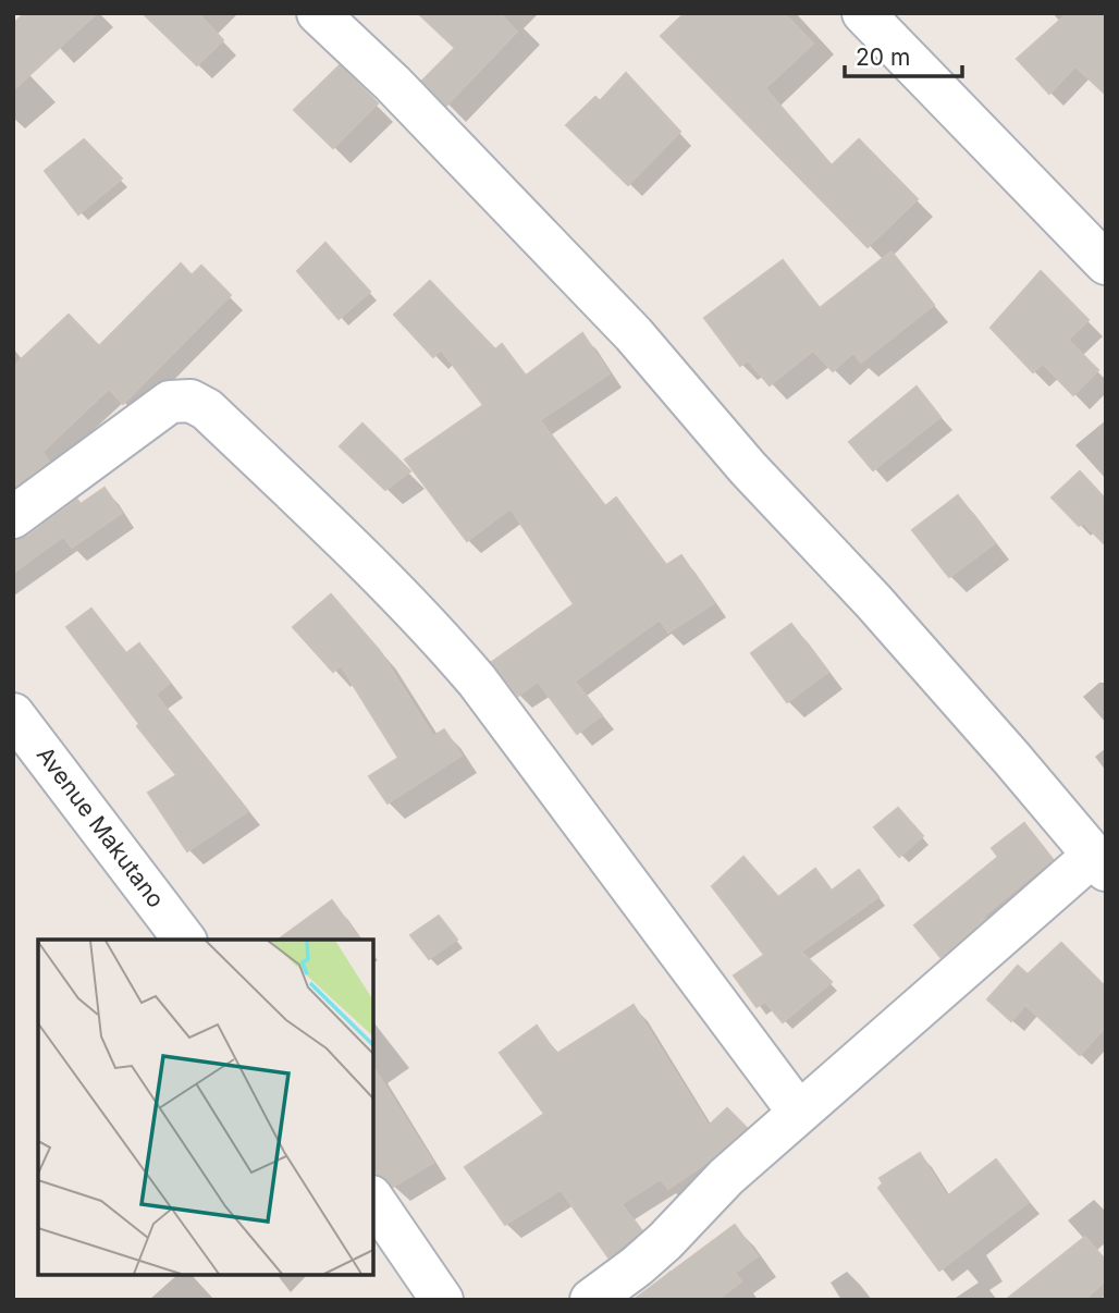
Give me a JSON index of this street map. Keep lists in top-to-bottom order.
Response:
{
  "streets": {
    "street": ["Avenue Makutano"]
  },
  "scale_bar": "20 m"
}
